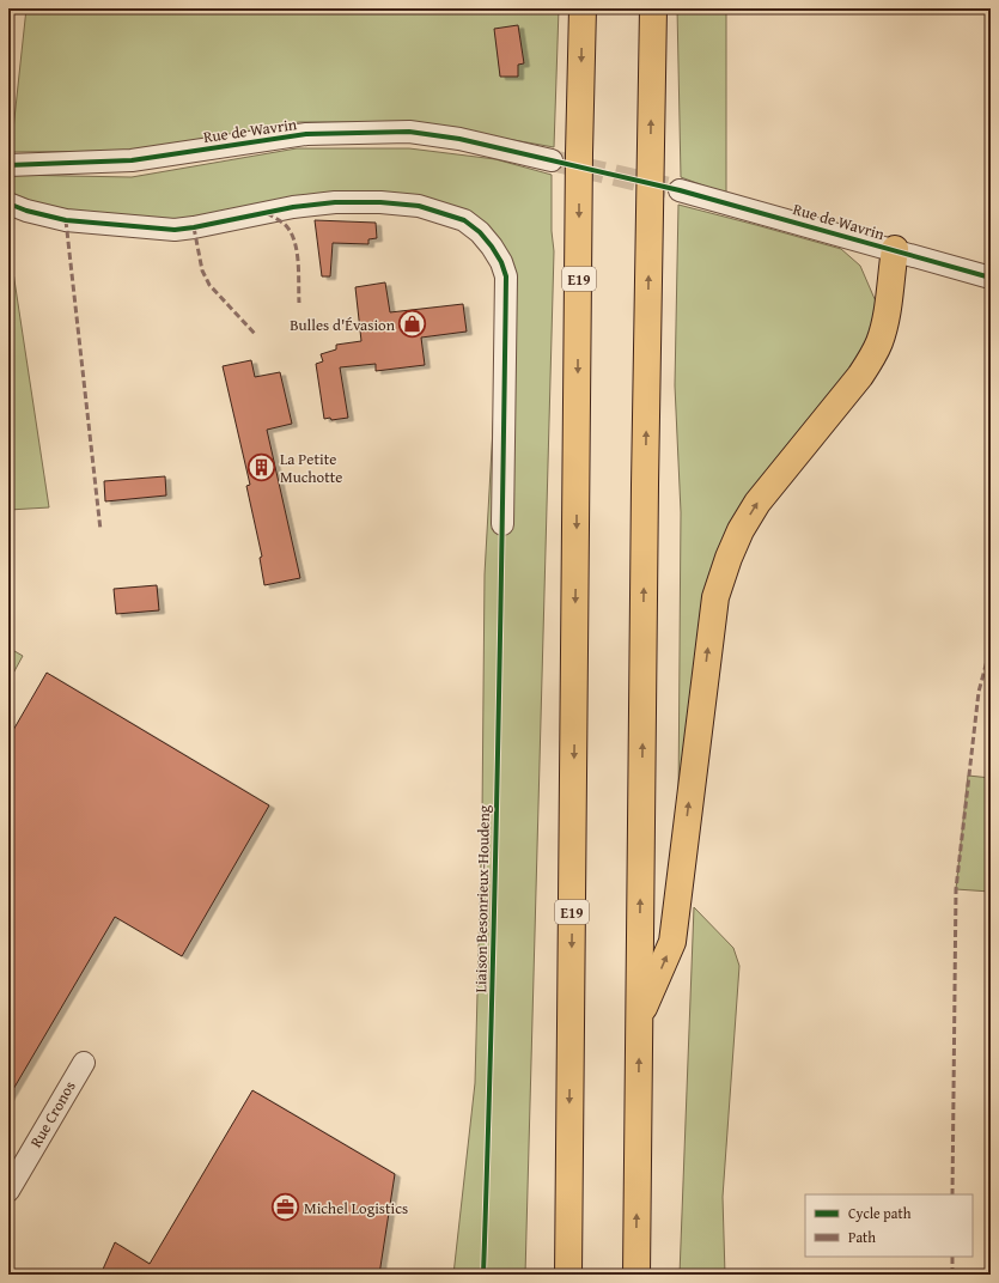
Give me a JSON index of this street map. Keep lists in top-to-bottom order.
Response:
{
  "streets": {
    "highway": ["E19"],
    "street": ["Rue de Wavrin", "Rue Cronos"],
    "cycle path": ["Liaison Besonrieux-Houdeng"]
  },
  "places": {
    "shop": ["Bulles d'Évasion"],
    "building": ["La Petite Muchotte"],
    "office": ["Michel Logistics"]
  },
  "legend": ["Cycle path", "Path"]
}
